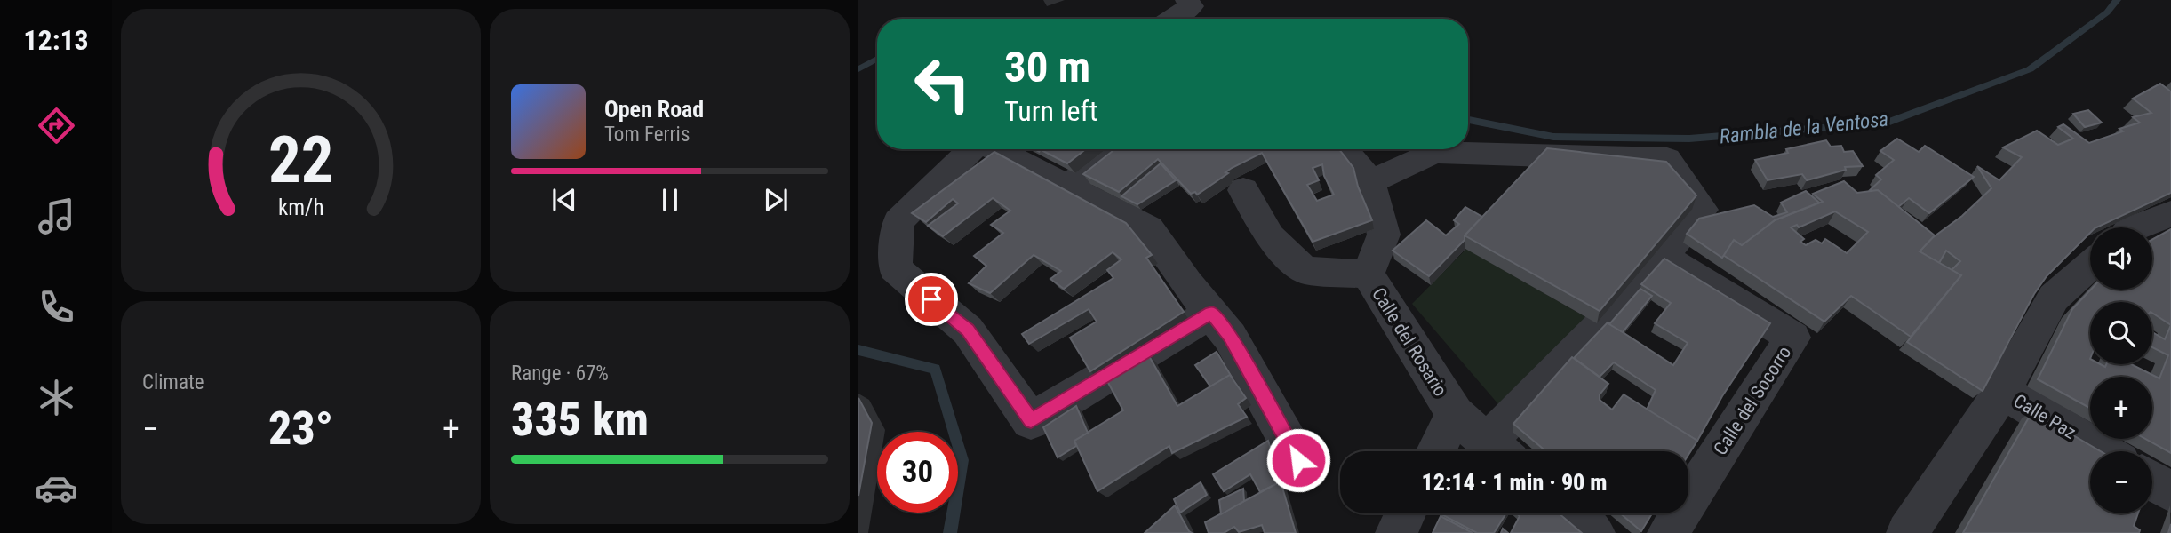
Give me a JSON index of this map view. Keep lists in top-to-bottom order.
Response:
{
  "streets": {
    "street": ["Calle del Rosario", "Calle del Socorro", "Calle Paz"]
  },
  "water": ["Rambla de la Ventosa"],
  "page": {
    "tabs": "12:13",
    "turn": ["30 m", "Turn left"],
    "song": ["Open Road", "Tom Ferris"],
    "map_buttons": ["+", "−"],
    "tile": [
      "Climate",
      ["Range · 67%", "335 km"]
    ],
    "heat": ["−", "23°", "+"],
    "limit": "30",
    "trip": "12:14 · 1 min · 90 m",
    "gauge": ["22", "km/h"]
  }
}
